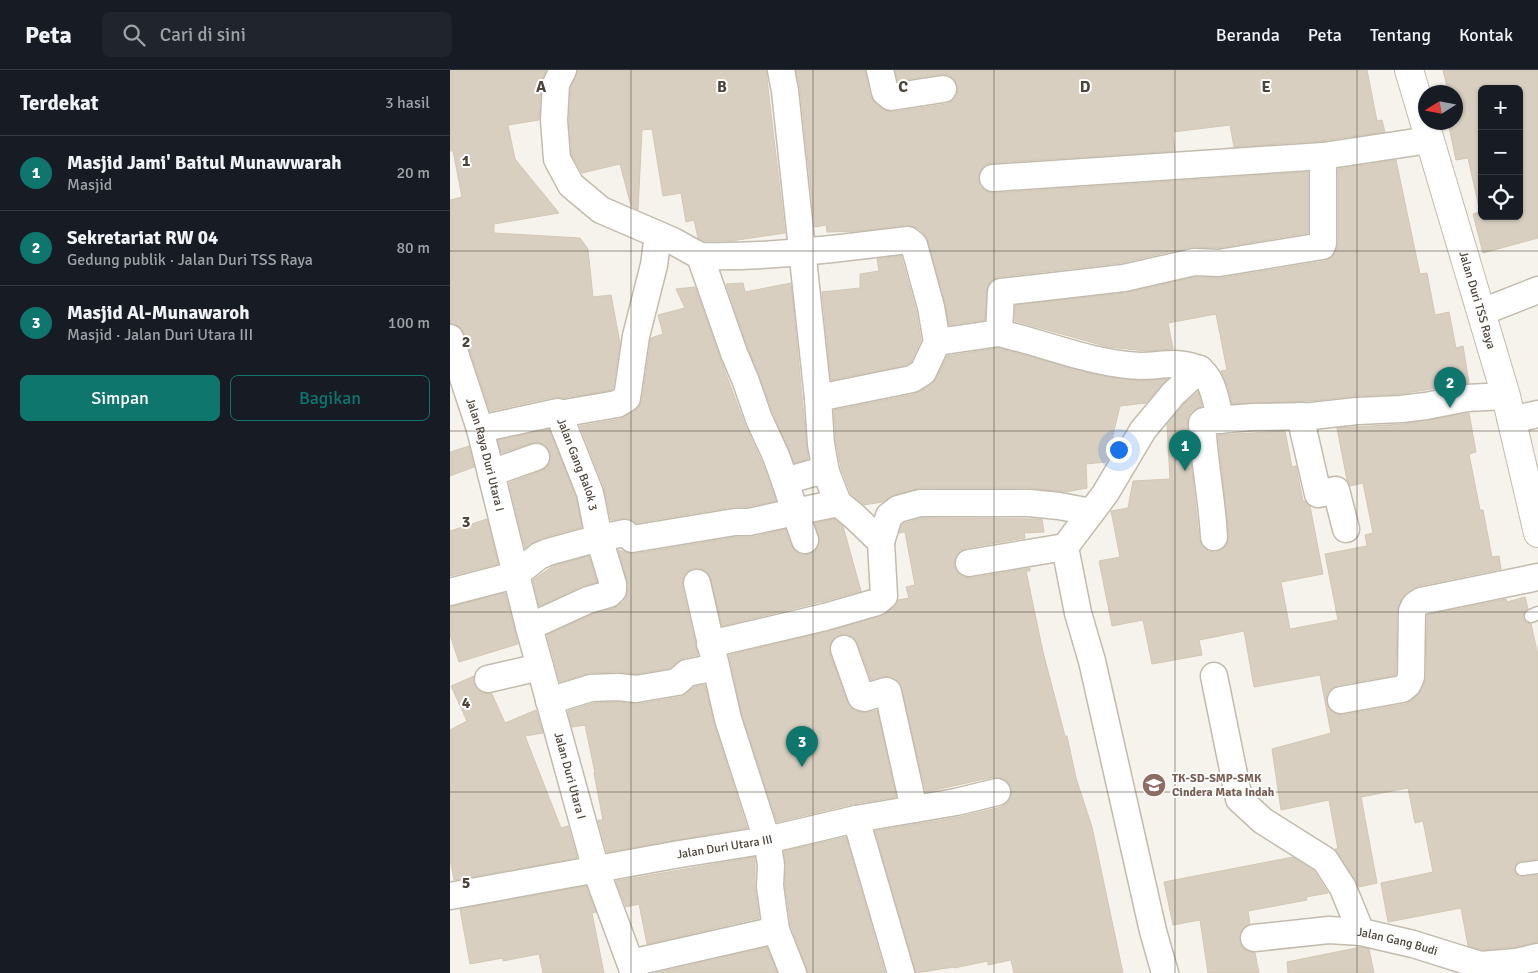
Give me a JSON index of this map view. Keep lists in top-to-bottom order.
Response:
{
  "streets": {
    "street": [
      "Jalan Duri TSS Raya",
      "Jalan Raya Duri Utara I",
      "Jalan Gang Balok 3",
      "Jalan Duri Utara I",
      "Jalan Duri Utara III",
      "Jalan Gang Budi"
    ]
  },
  "crossings": [
    ["Jalan Raya Duri Utara I", "Jalan Gang Balok 3"],
    ["Jalan Raya Duri Utara I", "Jalan Duri Utara I"],
    ["Jalan Gang Balok 3", "Jalan Duri Utara I"],
    ["Jalan Duri Utara I", "Jalan Duri Utara III"]
  ],
  "places": {
    "school or university": ["TK-SD-SMP-SMK Cindera Mata Indah"]
  },
  "north": "left",
  "page": {
    "header": "Peta",
    "search": "Cari di sini",
    "nav": [
      "Beranda",
      "Peta",
      "Tentang",
      "Kontak"
    ],
    "heading": ["Terdekat", "3 hasil"],
    "map_buttons": ["+", "−"],
    "list": [
      {
        "mark": "1",
        "name": "Masjid Jami' Baitul Munawwarah",
        "note": "Masjid",
        "value": "20 m"
      },
      {
        "mark": "2",
        "name": "Sekretariat RW 04",
        "note": "Gedung publik · Jalan Duri TSS Raya",
        "value": "80 m"
      },
      {
        "mark": "3",
        "name": "Masjid Al-Munawaroh",
        "note": "Masjid · Jalan Duri Utara III",
        "value": "100 m"
      }
    ],
    "buttons": ["Simpan", "Bagikan"],
    "pins": ["2", "1", "3"]
  },
  "grid": {
    "columns": [
      "A",
      "B",
      "C",
      "D",
      "E"
    ],
    "rows": [
      "1",
      "2",
      "3",
      "4",
      "5"
    ]
  }
}
